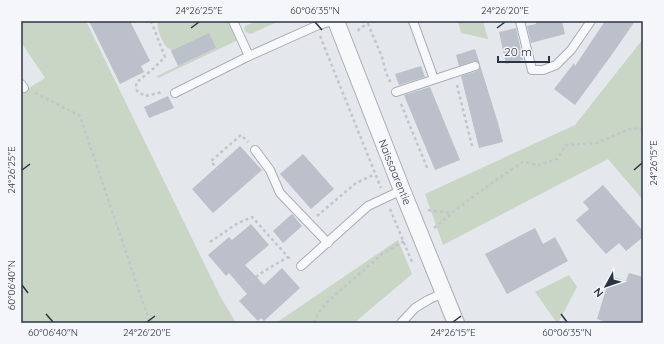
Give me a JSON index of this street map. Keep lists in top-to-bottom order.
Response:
{
  "streets": {
    "street": ["Naissaarentie"]
  },
  "scale_bar": "20 m",
  "north": "bottom left",
  "coordinates": [
    "24°26'25\"E",
    "60°06'35\"N",
    "24°26'20\"E",
    "24°26'15\"E",
    "60°06'40\"N"
  ]
}
